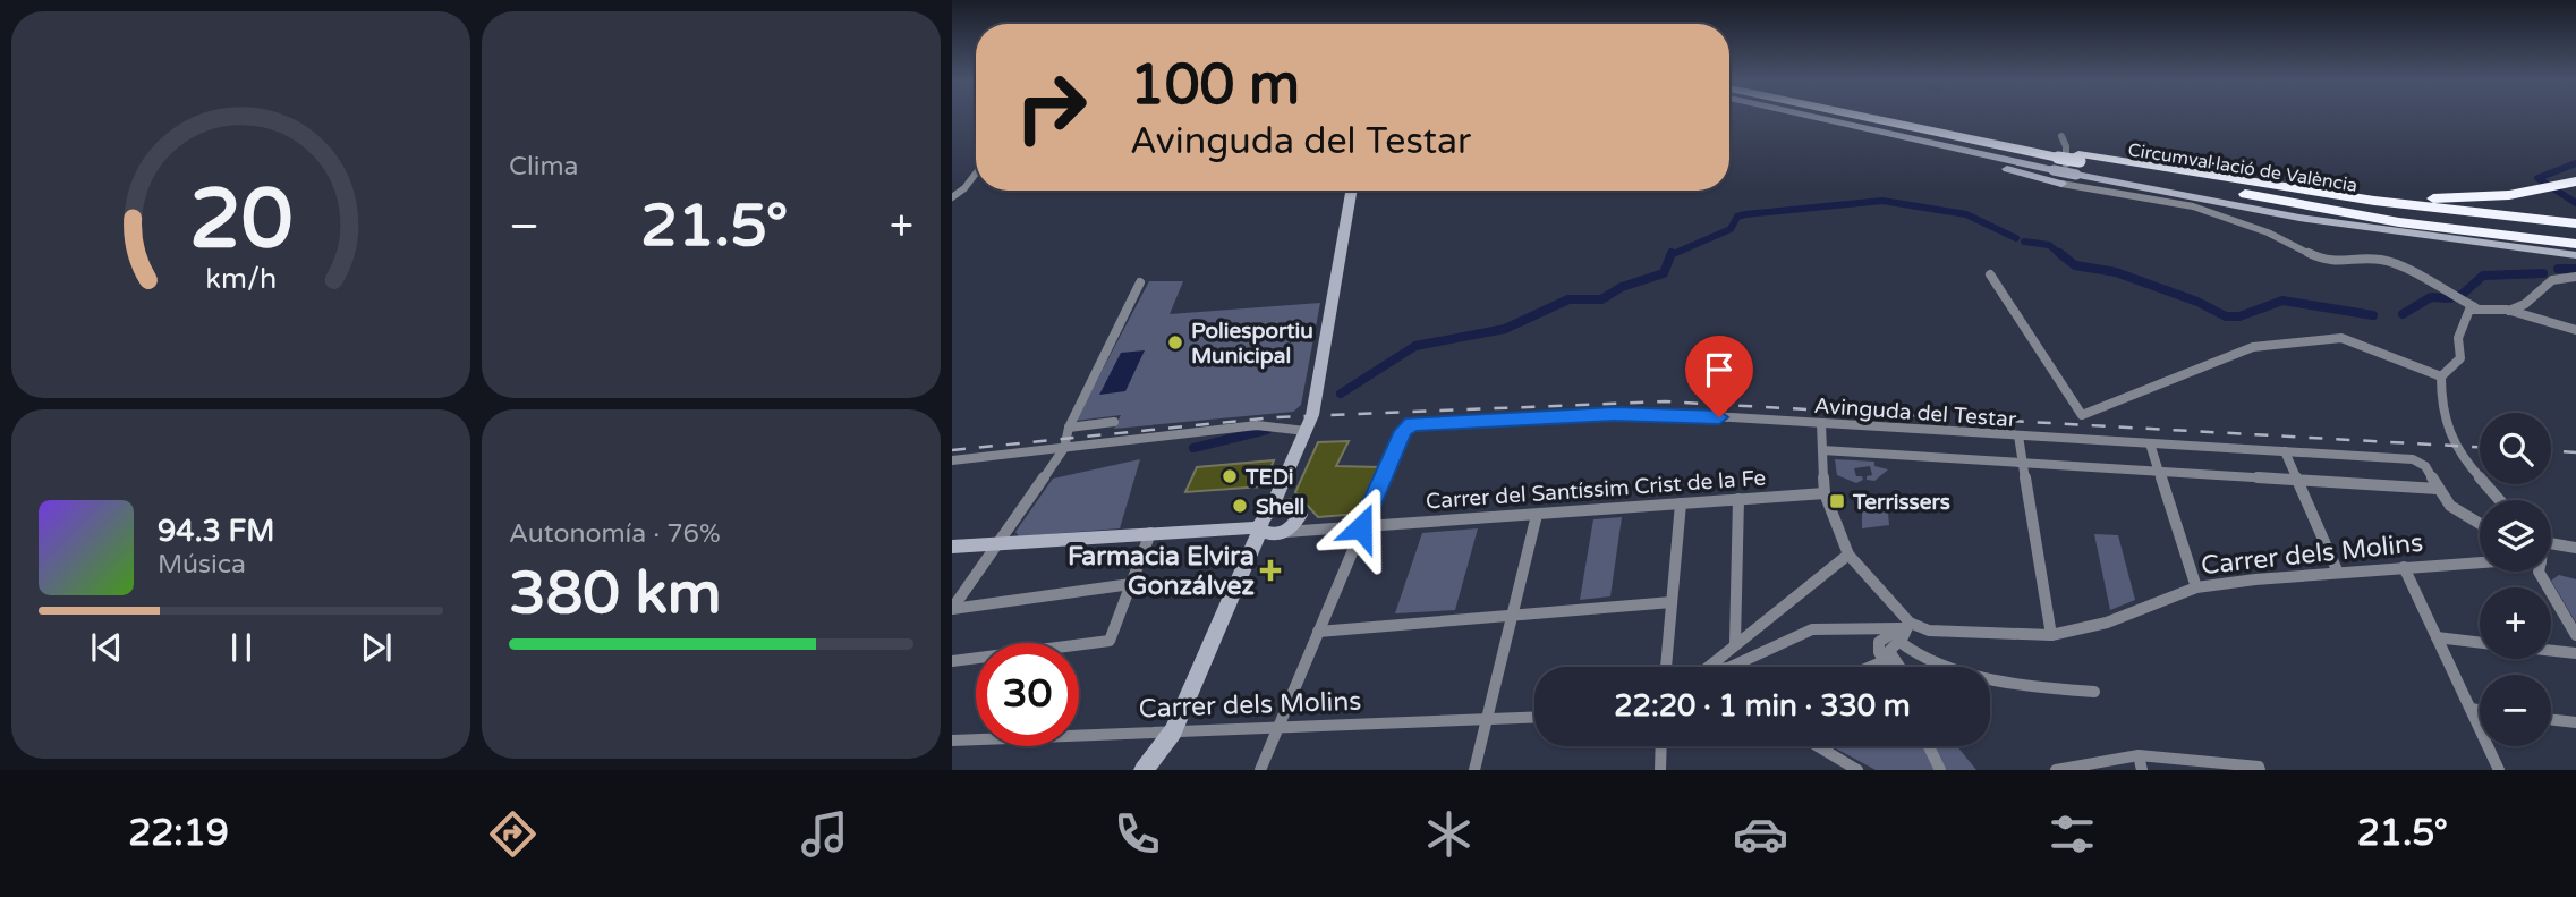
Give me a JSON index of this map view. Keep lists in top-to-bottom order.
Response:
{
  "streets": {
    "highway": ["Circumval·lació de València"],
    "street": ["Avinguda del Testar", "Carrer del Santíssim Crist de la Fe", "Carrer dels Molins"]
  },
  "crossings": [
    ["Avinguda del Testar", "Carrer del Santíssim Crist de la Fe"]
  ],
  "places": {
    "other": ["Poliesportiu Municipal", "TEDi", "Shell"],
    "transit": ["Terrissers"],
    "health": ["Farmacia Elvira Gonzálvez"]
  },
  "page": {
    "tile": [
      "Clima",
      ["Autonomía · 76%", "380 km"]
    ],
    "turn": ["100 m", "Avinguda del Testar"],
    "heat": ["−", "21.5°", "+"],
    "map_buttons": ["+", "−"],
    "song": ["94.3 FM", "Música"],
    "limit": "30",
    "trip": "22:20 · 1 min · 330 m",
    "tabs": ["22:19", "21.5°"],
    "gauge": ["20", "km/h"]
  }
}
